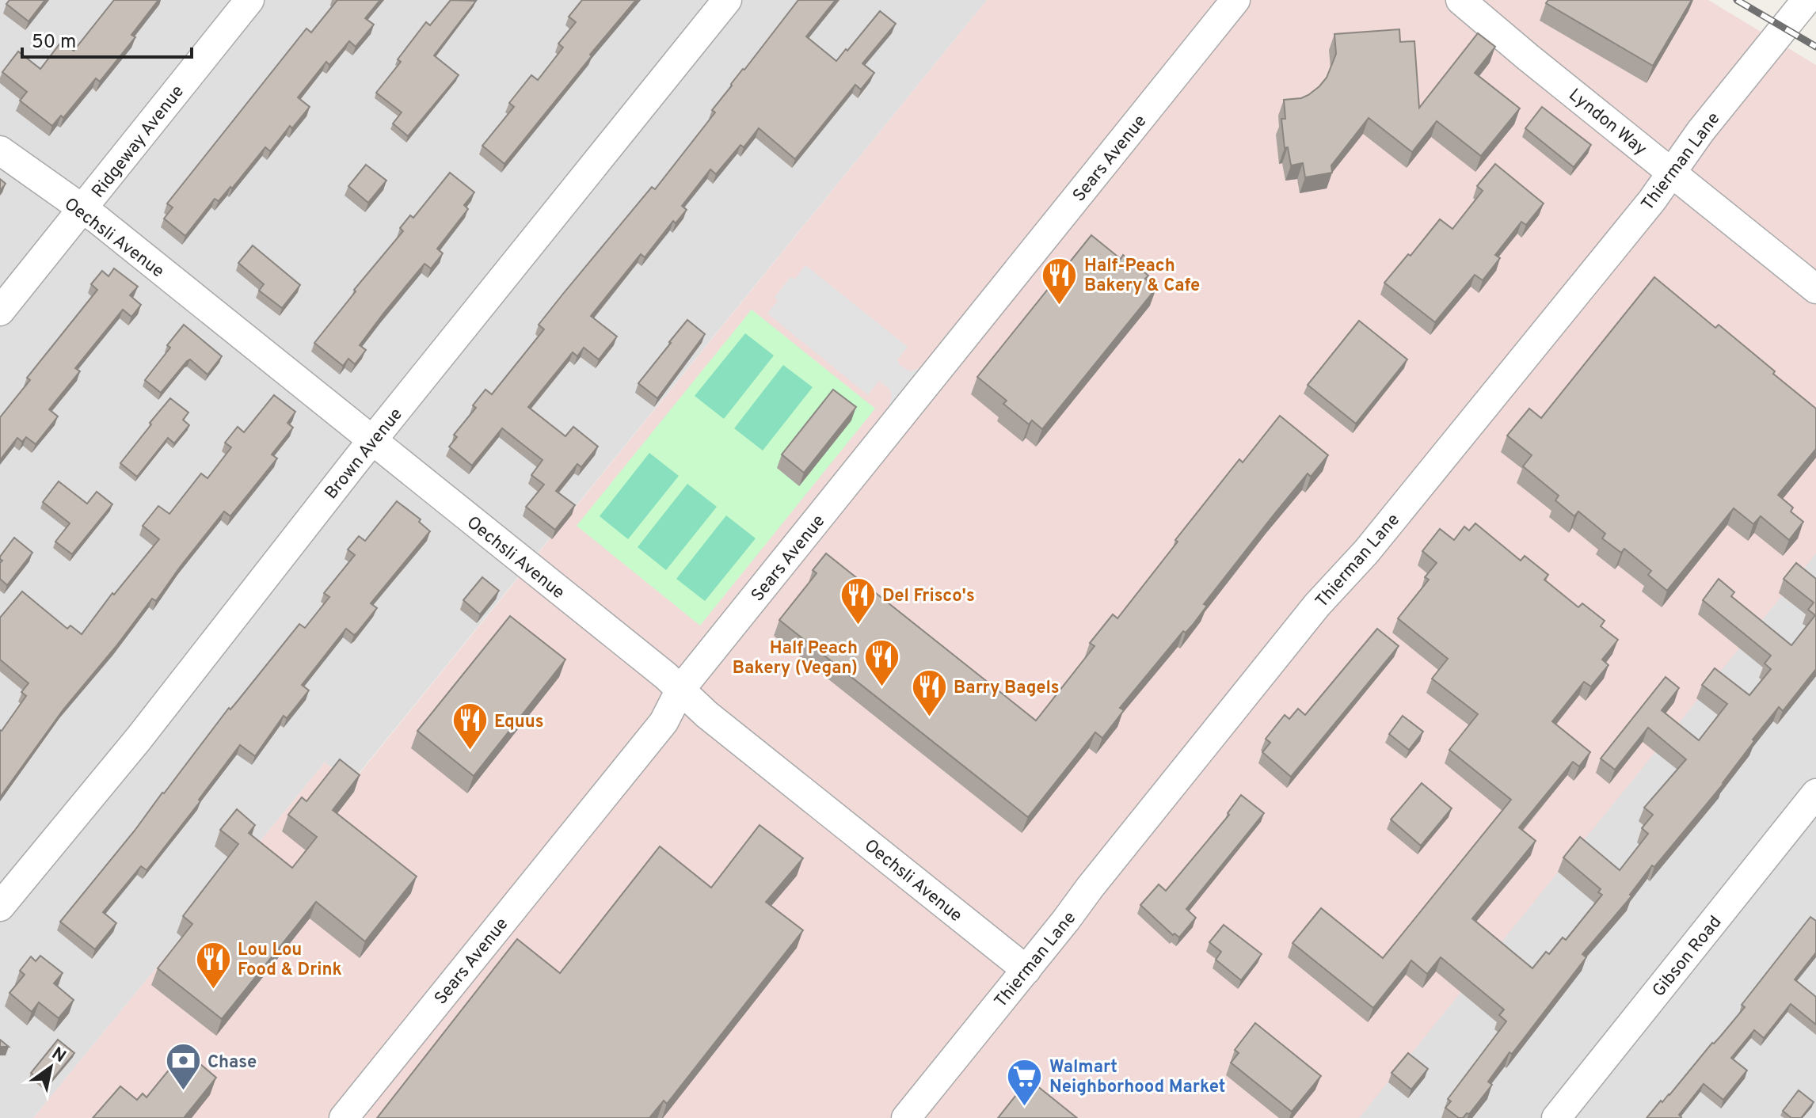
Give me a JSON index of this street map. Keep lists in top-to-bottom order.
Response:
{
  "streets": {
    "street": [
      "Lyndon Way",
      "Ridgeway Avenue",
      "Sears Avenue",
      "Thierman Lane",
      "Oechsli Avenue",
      "Brown Avenue",
      "Gibson Road"
    ]
  },
  "crossings": [
    ["Lyndon Way", "Thierman Lane"],
    ["Ridgeway Avenue", "Oechsli Avenue"],
    ["Sears Avenue", "Oechsli Avenue"],
    ["Thierman Lane", "Oechsli Avenue"],
    ["Oechsli Avenue", "Brown Avenue"]
  ],
  "places": {
    "restaurant": [
      "Half-Peach Bakery & Cafe",
      "Del Frisco's",
      "Half Peach Bakery (Vegan)",
      "Barry Bagels",
      "Equus",
      "Lou Lou Food & Drink"
    ],
    "bank": ["Chase"],
    "supermarket": ["Walmart Neighborhood Market"]
  },
  "scale_bar": "50 m",
  "north": "top right"
}
